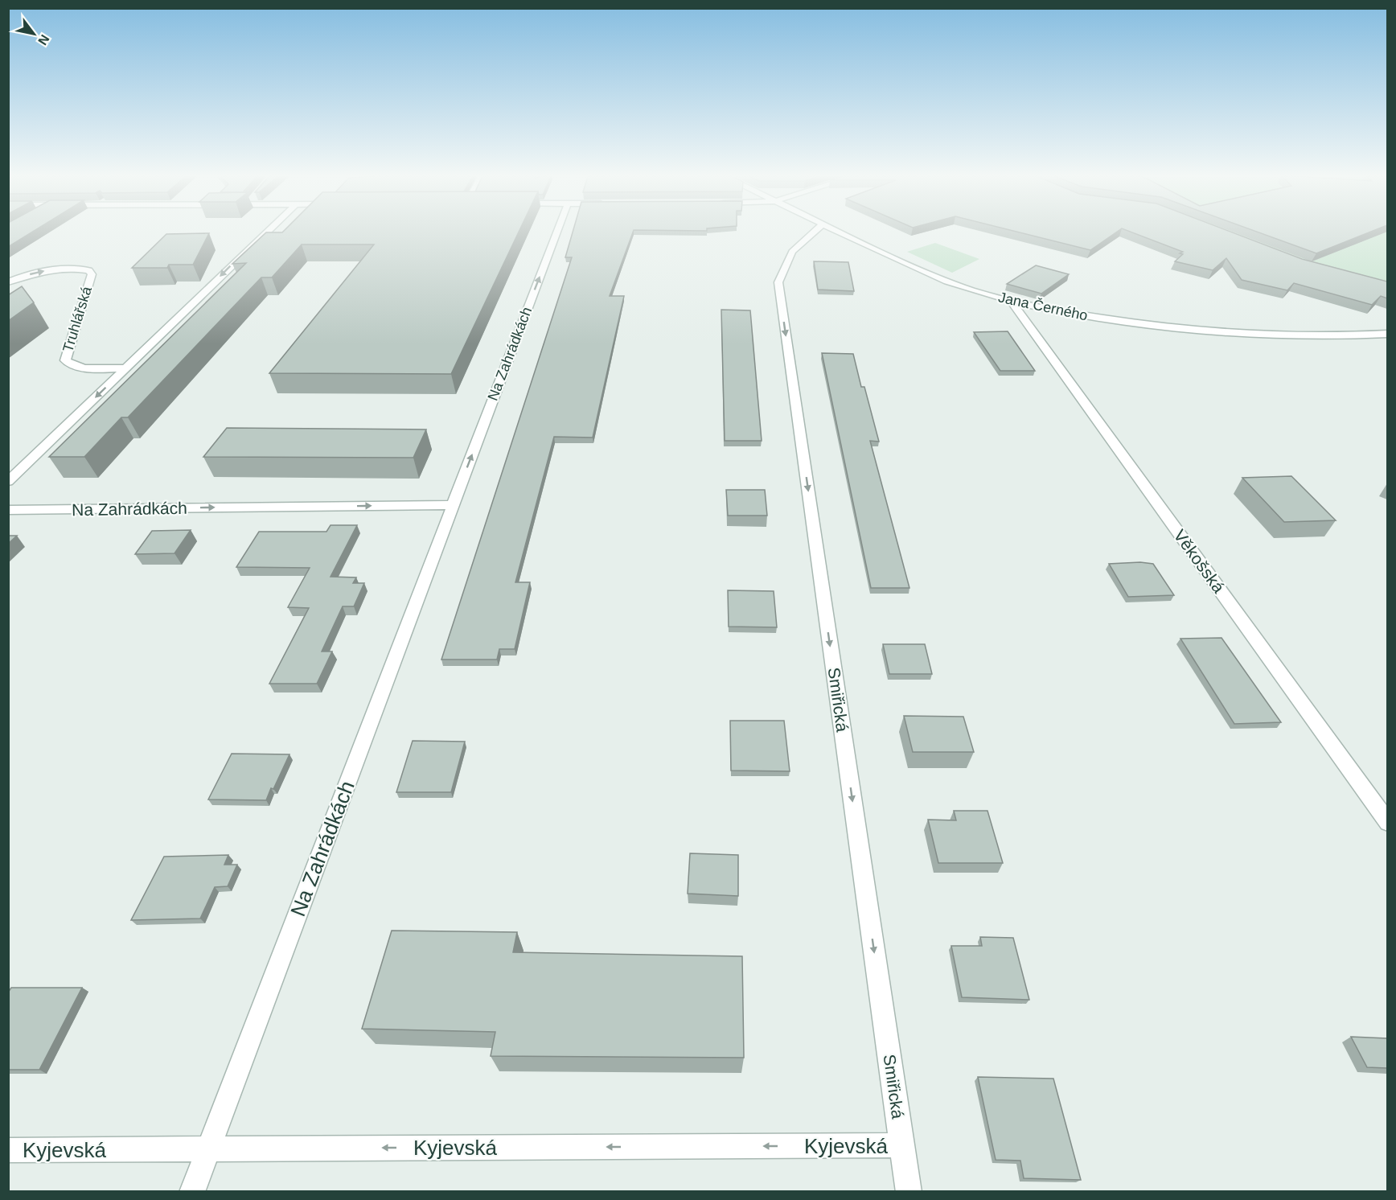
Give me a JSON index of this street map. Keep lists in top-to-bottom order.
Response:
{
  "streets": {
    "street": [
      "Jana Černého",
      "Truhlářská",
      "Na Zahrádkách",
      "Věkošská",
      "Smiřická",
      "Kyjevská"
    ]
  },
  "crossings": [
    ["Jana Černého", "Věkošská"],
    ["Na Zahrádkách", "Kyjevská"],
    ["Smiřická", "Kyjevská"]
  ],
  "one_way": ["Na Zahrádkách", "Smiřická", "Kyjevská"],
  "north": "bottom right"
}
